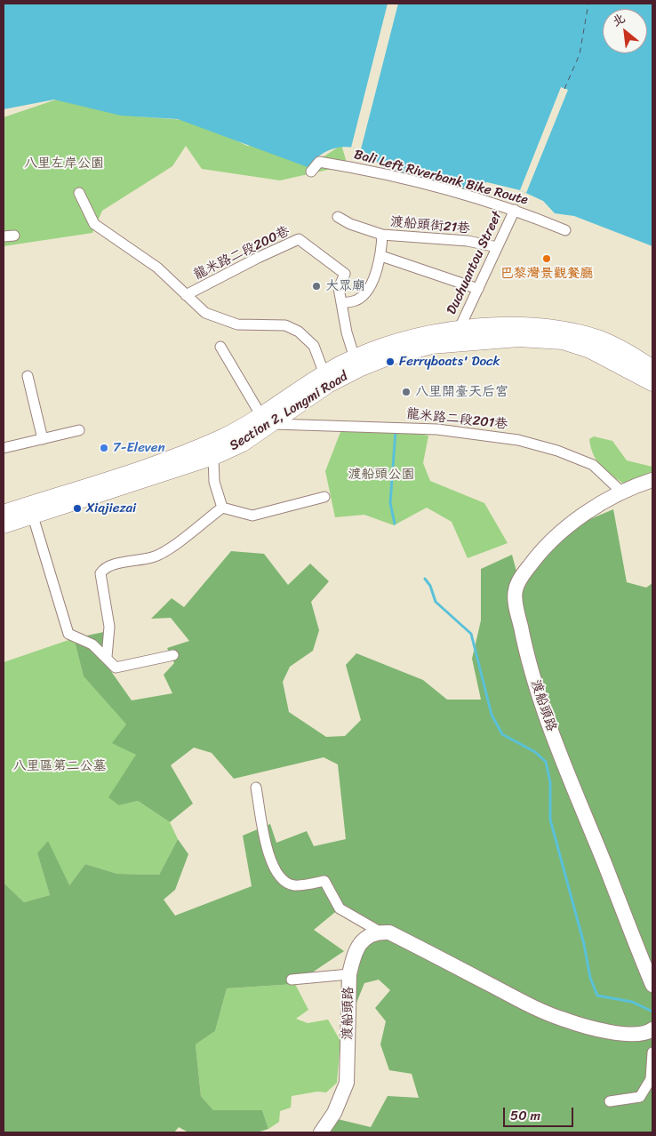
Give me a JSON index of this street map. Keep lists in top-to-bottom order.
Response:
{
  "streets": {
    "main road": ["Section 2, Longmi Road"],
    "street": [
      "Bali Left Riverbank Bike Route",
      "渡船頭街21巷",
      "龍米路二段200巷",
      "Duchuantou Street",
      "龍米路二段201巷",
      "渡船頭路"
    ]
  },
  "crossings": [
    ["Bali Left Riverbank Bike Route", "Duchuantou Street"],
    ["渡船頭街21巷", "Duchuantou Street"],
    ["龍米路二段200巷", "Section 2, Longmi Road"],
    ["Duchuantou Street", "Section 2, Longmi Road"],
    ["Section 2, Longmi Road", "龍米路二段201巷"],
    ["龍米路二段201巷", "渡船頭路"]
  ],
  "parks": ["八里左岸公園", "渡船頭公園", "八里區第二公墓"],
  "places": [
    "巴黎灣景觀餐廳",
    "大眾廟",
    "Ferryboats' Dock",
    "八里開臺天后宮",
    "7-Eleven",
    "Xiajiezai"
  ],
  "scale_bar": "50 m",
  "north": "top left"
}
